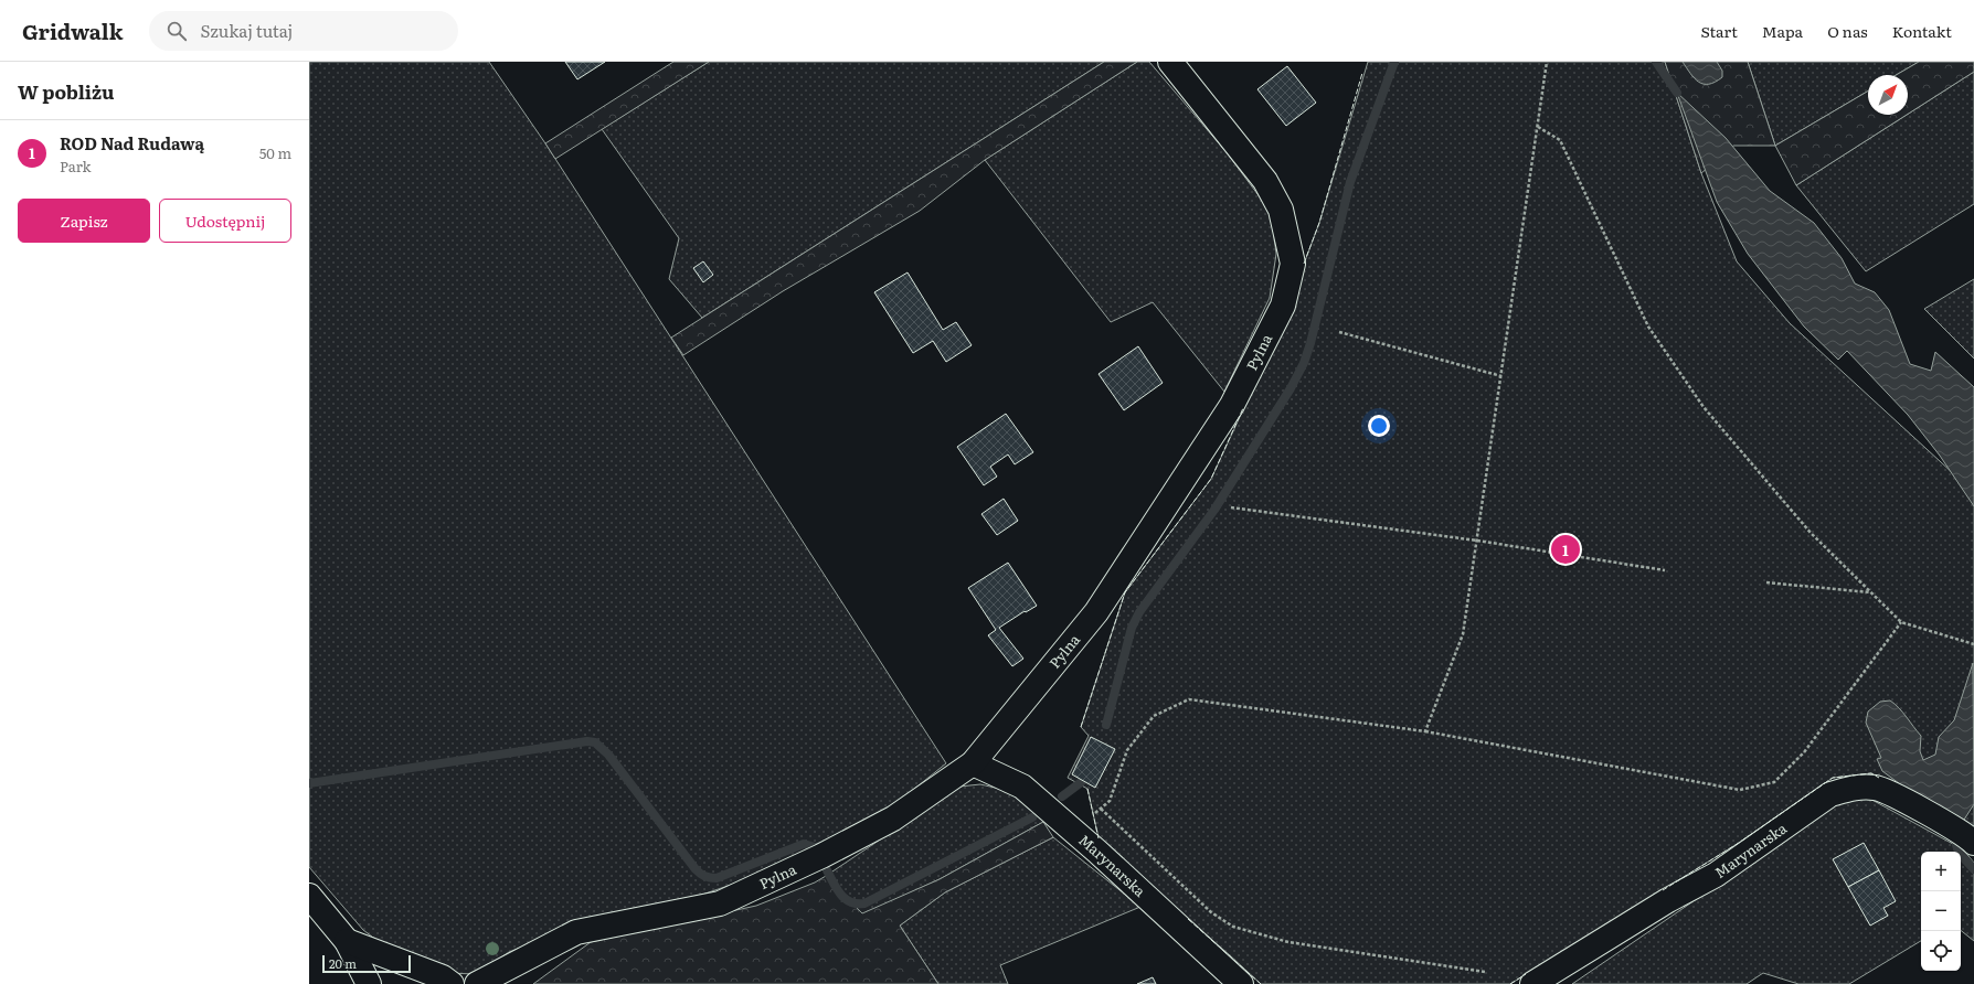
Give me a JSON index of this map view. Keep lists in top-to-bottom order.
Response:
{
  "streets": {
    "street": ["Pylna", "Marynarska"]
  },
  "crossings": [
    ["Pylna", "Marynarska"]
  ],
  "scale_bar": "20 m",
  "north": "top right",
  "page": {
    "header": "Gridwalk",
    "search": "Szukaj tutaj",
    "nav": [
      "Start",
      "Mapa",
      "O nas",
      "Kontakt"
    ],
    "heading": "W pobliżu",
    "list": [
      {
        "mark": "1",
        "name": "ROD Nad Rudawą",
        "note": "Park",
        "value": "50 m"
      }
    ],
    "buttons": ["Zapisz", "Udostępnij"],
    "pins": "1",
    "map_buttons": ["+", "−"],
    "scale": "20 m"
  }
}
